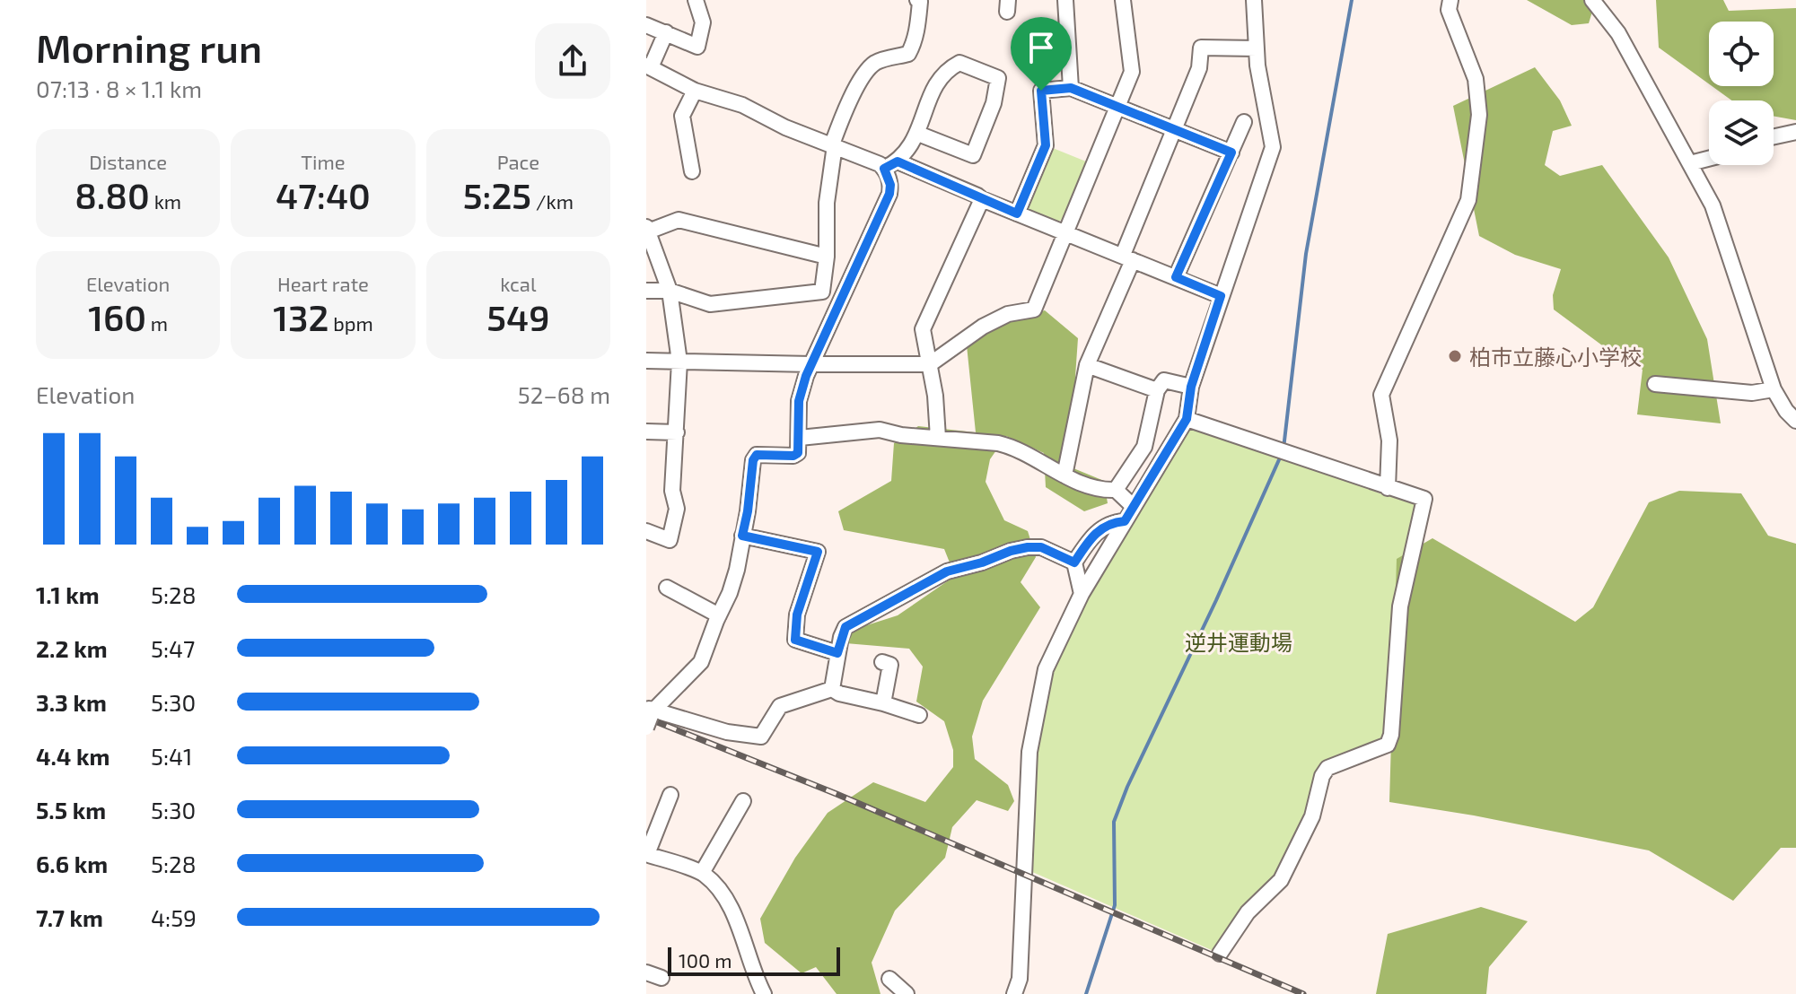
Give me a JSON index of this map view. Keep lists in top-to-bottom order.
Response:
{
  "parks": ["逆井運動場"],
  "places": ["柏市立藤心小学校"],
  "scale_bar": "100 m",
  "page": {
    "heading": ["Morning run", "07:13 · 8 × 1.1 km"],
    "stats": [
      ["Distance", "8.80 km"],
      ["Time", "47:40"],
      ["Pace", "5:25 /km"],
      ["Elevation", "160 m"],
      ["Heart rate", "132 bpm"],
      ["kcal", "549"]
    ],
    "chart": ["Elevation", "52–68 m"],
    "list": [
      {
        "name": "1.1 km",
        "note": "5:28"
      },
      {
        "name": "2.2 km",
        "note": "5:47"
      },
      {
        "name": "3.3 km",
        "note": "5:30"
      },
      {
        "name": "4.4 km",
        "note": "5:41"
      },
      {
        "name": "5.5 km",
        "note": "5:30"
      },
      {
        "name": "6.6 km",
        "note": "5:28"
      },
      {
        "name": "7.7 km",
        "note": "4:59"
      }
    ],
    "scale": "100 m"
  }
}
